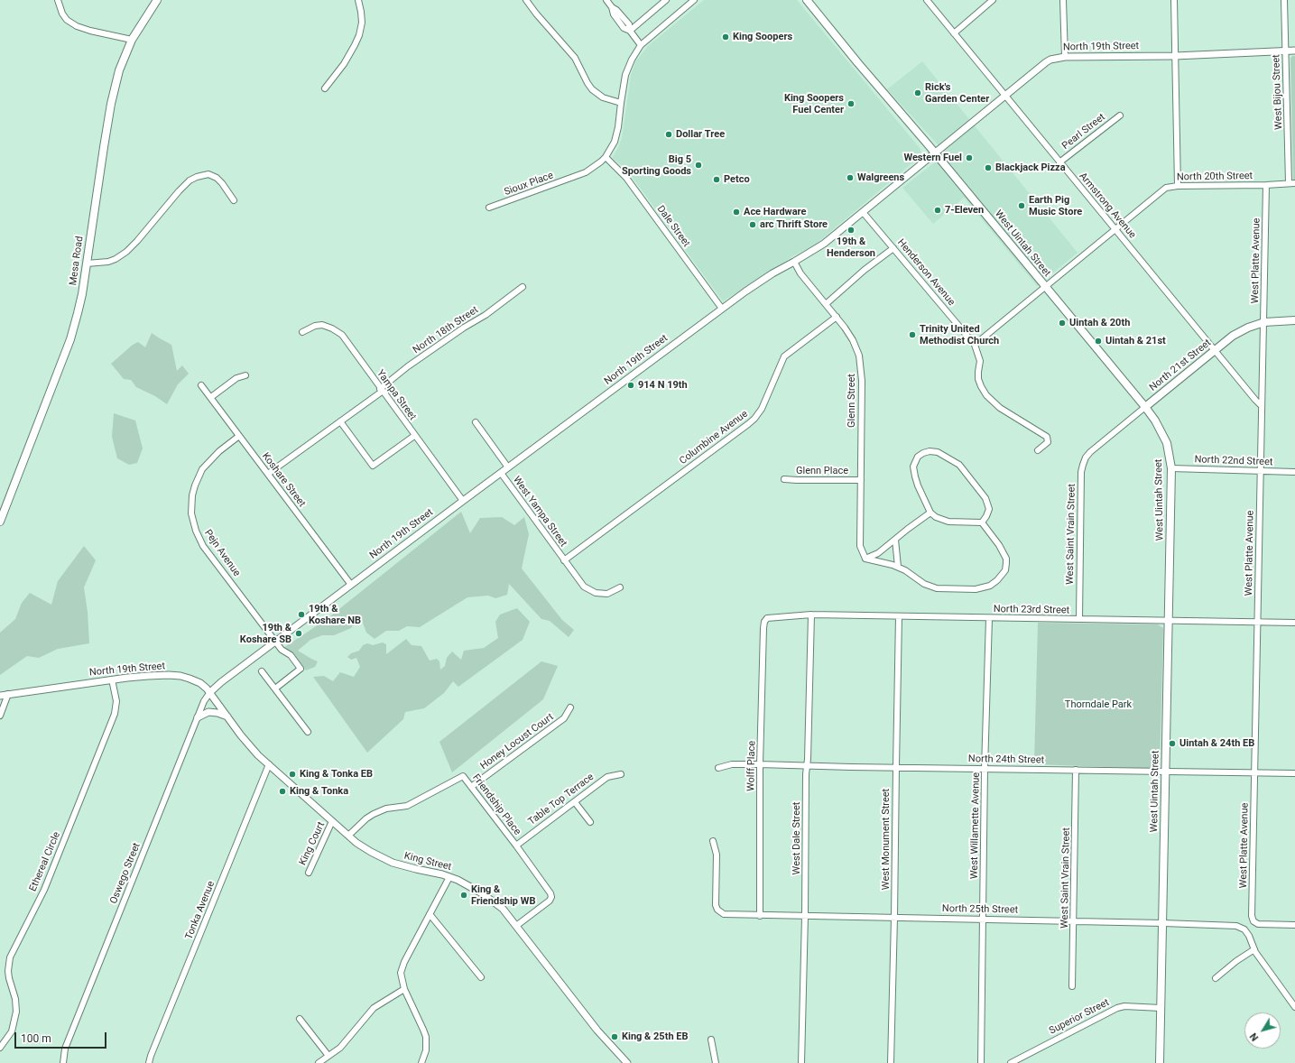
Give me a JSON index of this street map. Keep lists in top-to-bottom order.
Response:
{
  "streets": {
    "main road": ["West Uintah Street", "Mesa Road", "North 21st Street"],
    "street": [
      "North 19th Street",
      "West Bijou Street",
      "Pearl Street",
      "North 20th Street",
      "Sioux Place",
      "Armstrong Avenue",
      "Dale Street",
      "West Platte Avenue",
      "Henderson Avenue",
      "North 18th Street",
      "Yampa Street",
      "Glenn Street",
      "Columbine Avenue",
      "North 22nd Street",
      "Glenn Place",
      "Koshare Street",
      "West Yampa Street",
      "West Saint Vrain Street",
      "Pejn Avenue",
      "North 23rd Street",
      "Honey Locust Court",
      "North 24th Street",
      "Wolff Place",
      "Table Top Terrace",
      "Friendship Place",
      "West Willamette Avenue",
      "West Dale Street",
      "West Monument Street",
      "King Court",
      "Ethereal Circle",
      "King Street",
      "Oswego Street",
      "North 25th Street",
      "Tonka Avenue",
      "Superior Street"
    ]
  },
  "crossings": [
    ["North 19th Street", "West Bijou Street"],
    ["North 19th Street", "Armstrong Avenue"],
    ["North 19th Street", "Dale Street"],
    ["North 19th Street", "West Uintah Street"],
    ["North 19th Street", "Henderson Avenue"],
    ["North 19th Street", "Yampa Street"],
    ["North 19th Street", "Glenn Street"],
    ["North 19th Street", "Koshare Street"],
    ["North 19th Street", "West Yampa Street"],
    ["North 19th Street", "Pejn Avenue"],
    ["North 19th Street", "Ethereal Circle"],
    ["North 19th Street", "King Street"],
    ["North 19th Street", "Oswego Street"],
    ["West Bijou Street", "North 20th Street"],
    ["Pearl Street", "Armstrong Avenue"],
    ["North 20th Street", "Armstrong Avenue"],
    ["North 20th Street", "West Uintah Street"],
    ["North 20th Street", "West Platte Avenue"],
    ["North 20th Street", "Henderson Avenue"],
    ["Sioux Place", "Dale Street"],
    ["Armstrong Avenue", "West Platte Avenue"],
    ["Armstrong Avenue", "North 21st Street"],
    ["West Uintah Street", "North 21st Street"],
    ["West Uintah Street", "North 22nd Street"],
    ["West Uintah Street", "North 23rd Street"],
    ["West Uintah Street", "North 24th Street"],
    ["West Uintah Street", "North 25th Street"],
    ["West Uintah Street", "Superior Street"],
    ["West Platte Avenue", "North 21st Street"],
    ["West Platte Avenue", "North 22nd Street"],
    ["West Platte Avenue", "North 23rd Street"],
    ["West Platte Avenue", "North 24th Street"],
    ["North 18th Street", "Yampa Street"],
    ["North 18th Street", "Koshare Street"],
    ["North 21st Street", "West Saint Vrain Street"],
    ["Glenn Street", "Columbine Avenue"],
    ["Glenn Street", "Glenn Place"],
    ["Columbine Avenue", "West Yampa Street"],
    ["Koshare Street", "Pejn Avenue"],
    ["West Saint Vrain Street", "North 23rd Street"],
    ["West Saint Vrain Street", "North 24th Street"],
    ["West Saint Vrain Street", "North 25th Street"],
    ["North 23rd Street", "Wolff Place"],
    ["North 23rd Street", "West Willamette Avenue"],
    ["North 23rd Street", "West Dale Street"],
    ["North 23rd Street", "West Monument Street"],
    ["Honey Locust Court", "Friendship Place"],
    ["North 24th Street", "Wolff Place"],
    ["North 24th Street", "West Willamette Avenue"],
    ["North 24th Street", "West Dale Street"],
    ["North 24th Street", "West Monument Street"],
    ["Wolff Place", "North 25th Street"],
    ["Table Top Terrace", "Friendship Place"],
    ["Friendship Place", "King Street"],
    ["West Willamette Avenue", "North 25th Street"],
    ["West Dale Street", "North 25th Street"],
    ["West Monument Street", "North 25th Street"],
    ["King Court", "King Street"],
    ["King Street", "Oswego Street"],
    ["King Street", "Tonka Avenue"]
  ],
  "parks": ["Thorndale Park"],
  "places": [
    "King Soopers",
    "Rick's Garden Center",
    "King Soopers Fuel Center",
    "Dollar Tree",
    "Western Fuel",
    "Big 5 Sporting Goods",
    "Blackjack Pizza",
    "Walgreens",
    "Petco",
    "Earth Pig Music Store",
    "7-Eleven",
    "Ace Hardware",
    "arc Thrift Store",
    "19th & Henderson",
    "Uintah & 20th",
    "Trinity United Methodist Church",
    "Uintah & 21st",
    "914 N 19th",
    "19th & Koshare NB",
    "19th & Koshare SB",
    "Uintah & 24th EB",
    "King & Tonka EB",
    "King & Tonka",
    "King & Friendship WB",
    "King & 25th EB"
  ],
  "scale_bar": "100 m",
  "north": "bottom left"
}
